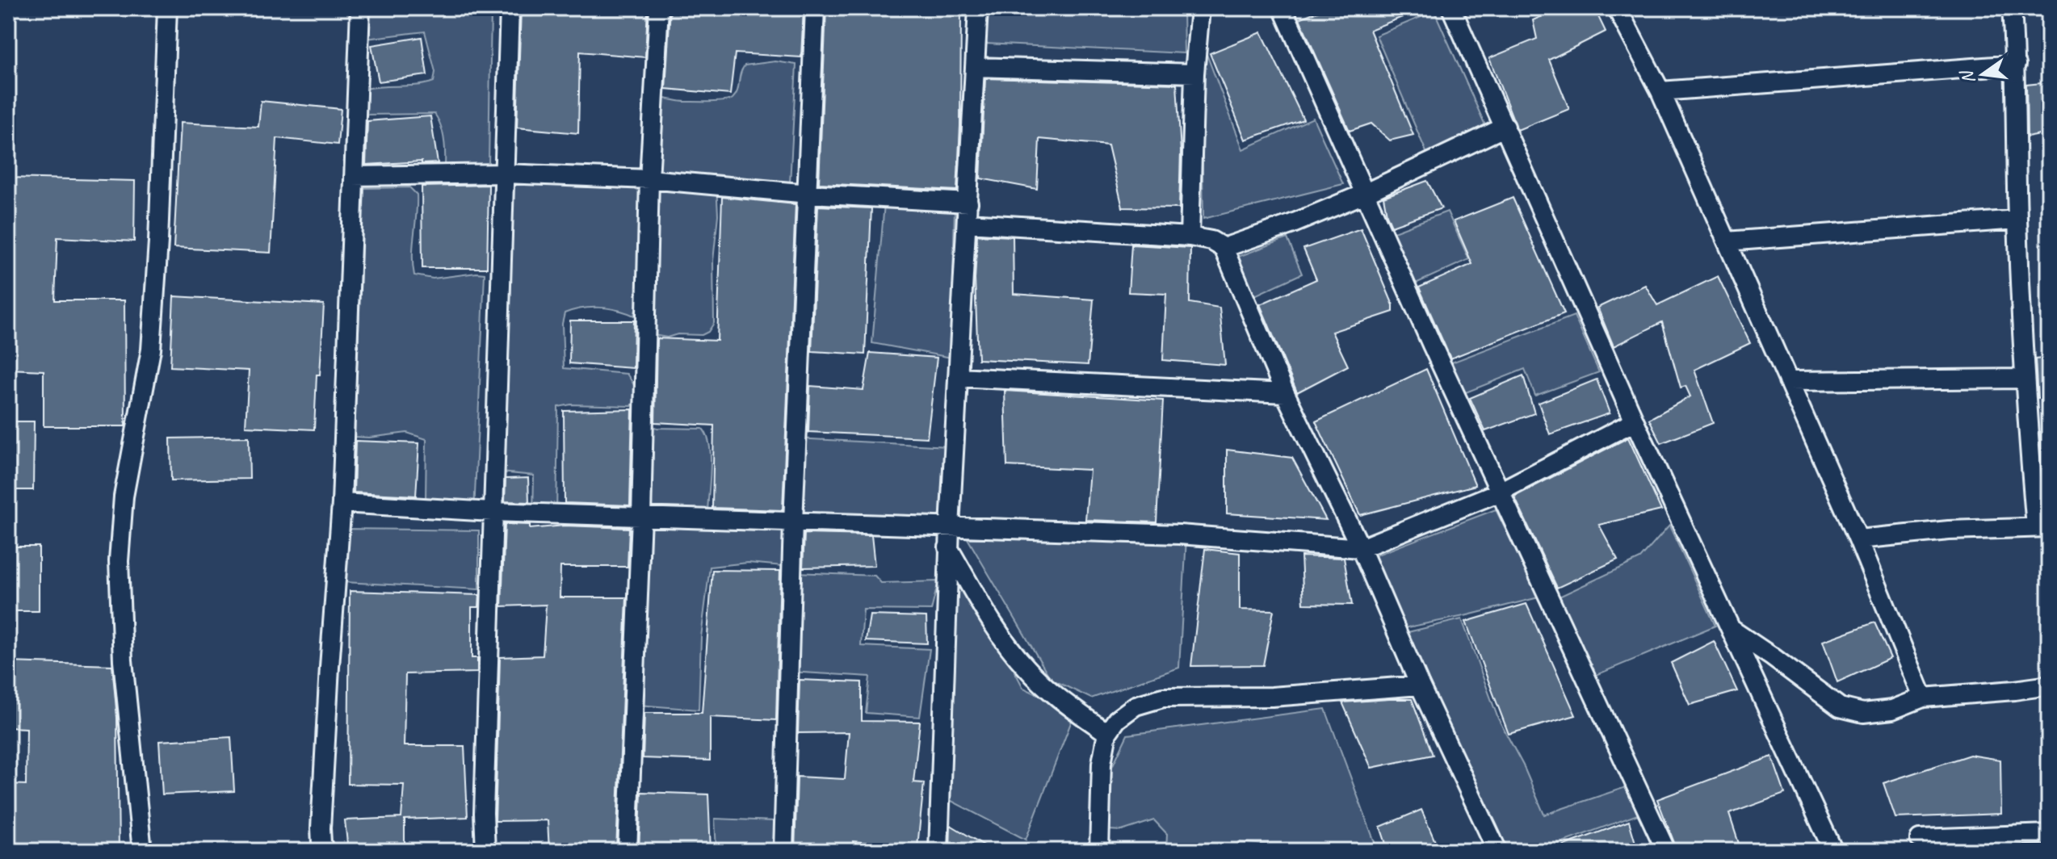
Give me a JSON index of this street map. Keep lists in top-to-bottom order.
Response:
{
  "north": "left"
}
